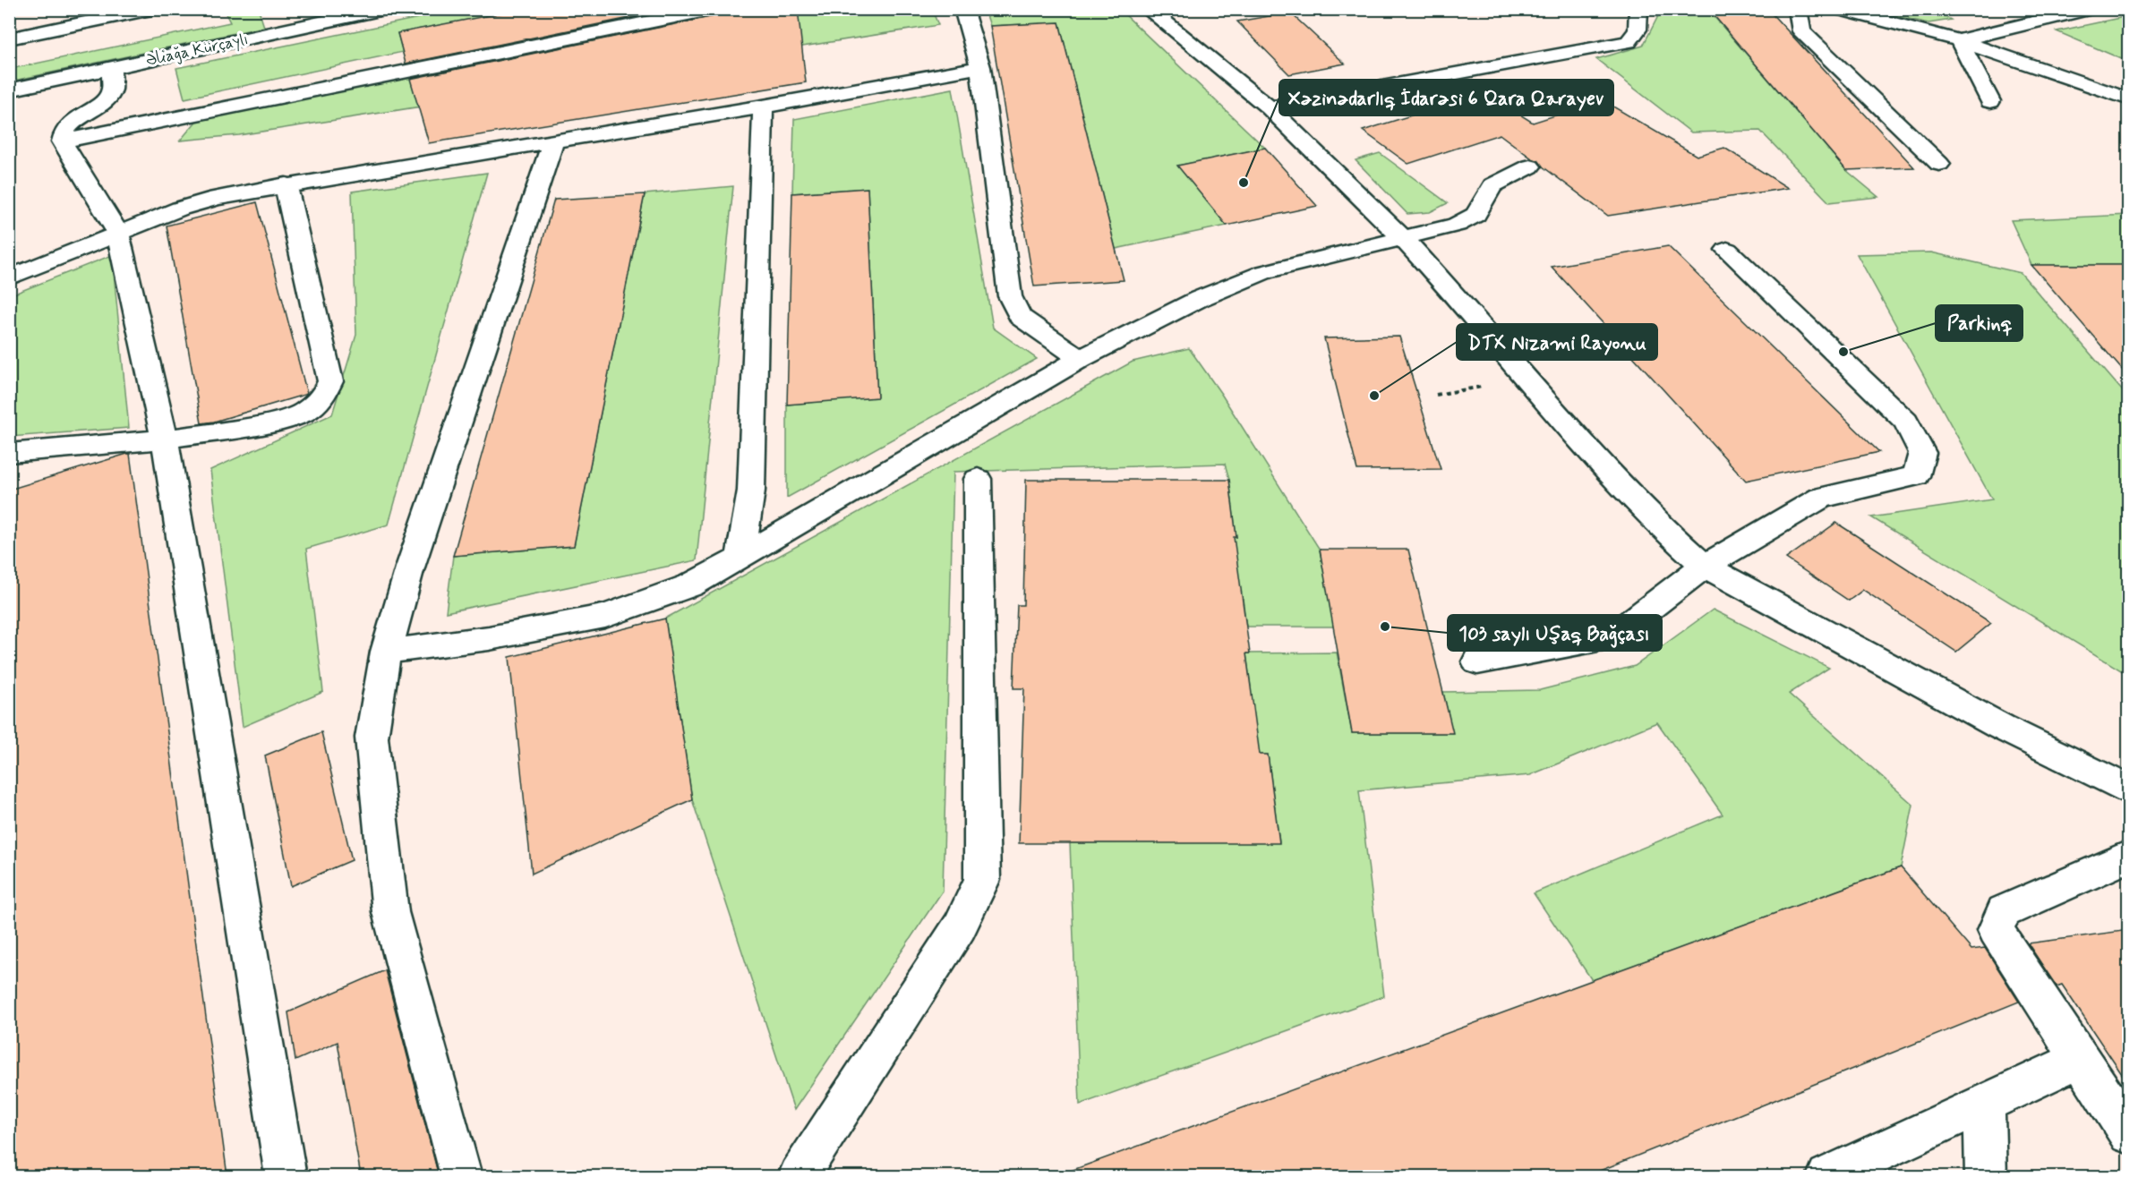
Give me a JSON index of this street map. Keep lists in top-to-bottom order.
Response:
{
  "streets": {
    "street": ["Əliağa Kürçaylı"]
  },
  "places": [
    "Xəzinədarlıq İdarəsi 6 Qara Qarayev",
    "Parkinq",
    "DTX Nizami Rayonu",
    "103 saylı Uşaq Bağçası"
  ]
}
